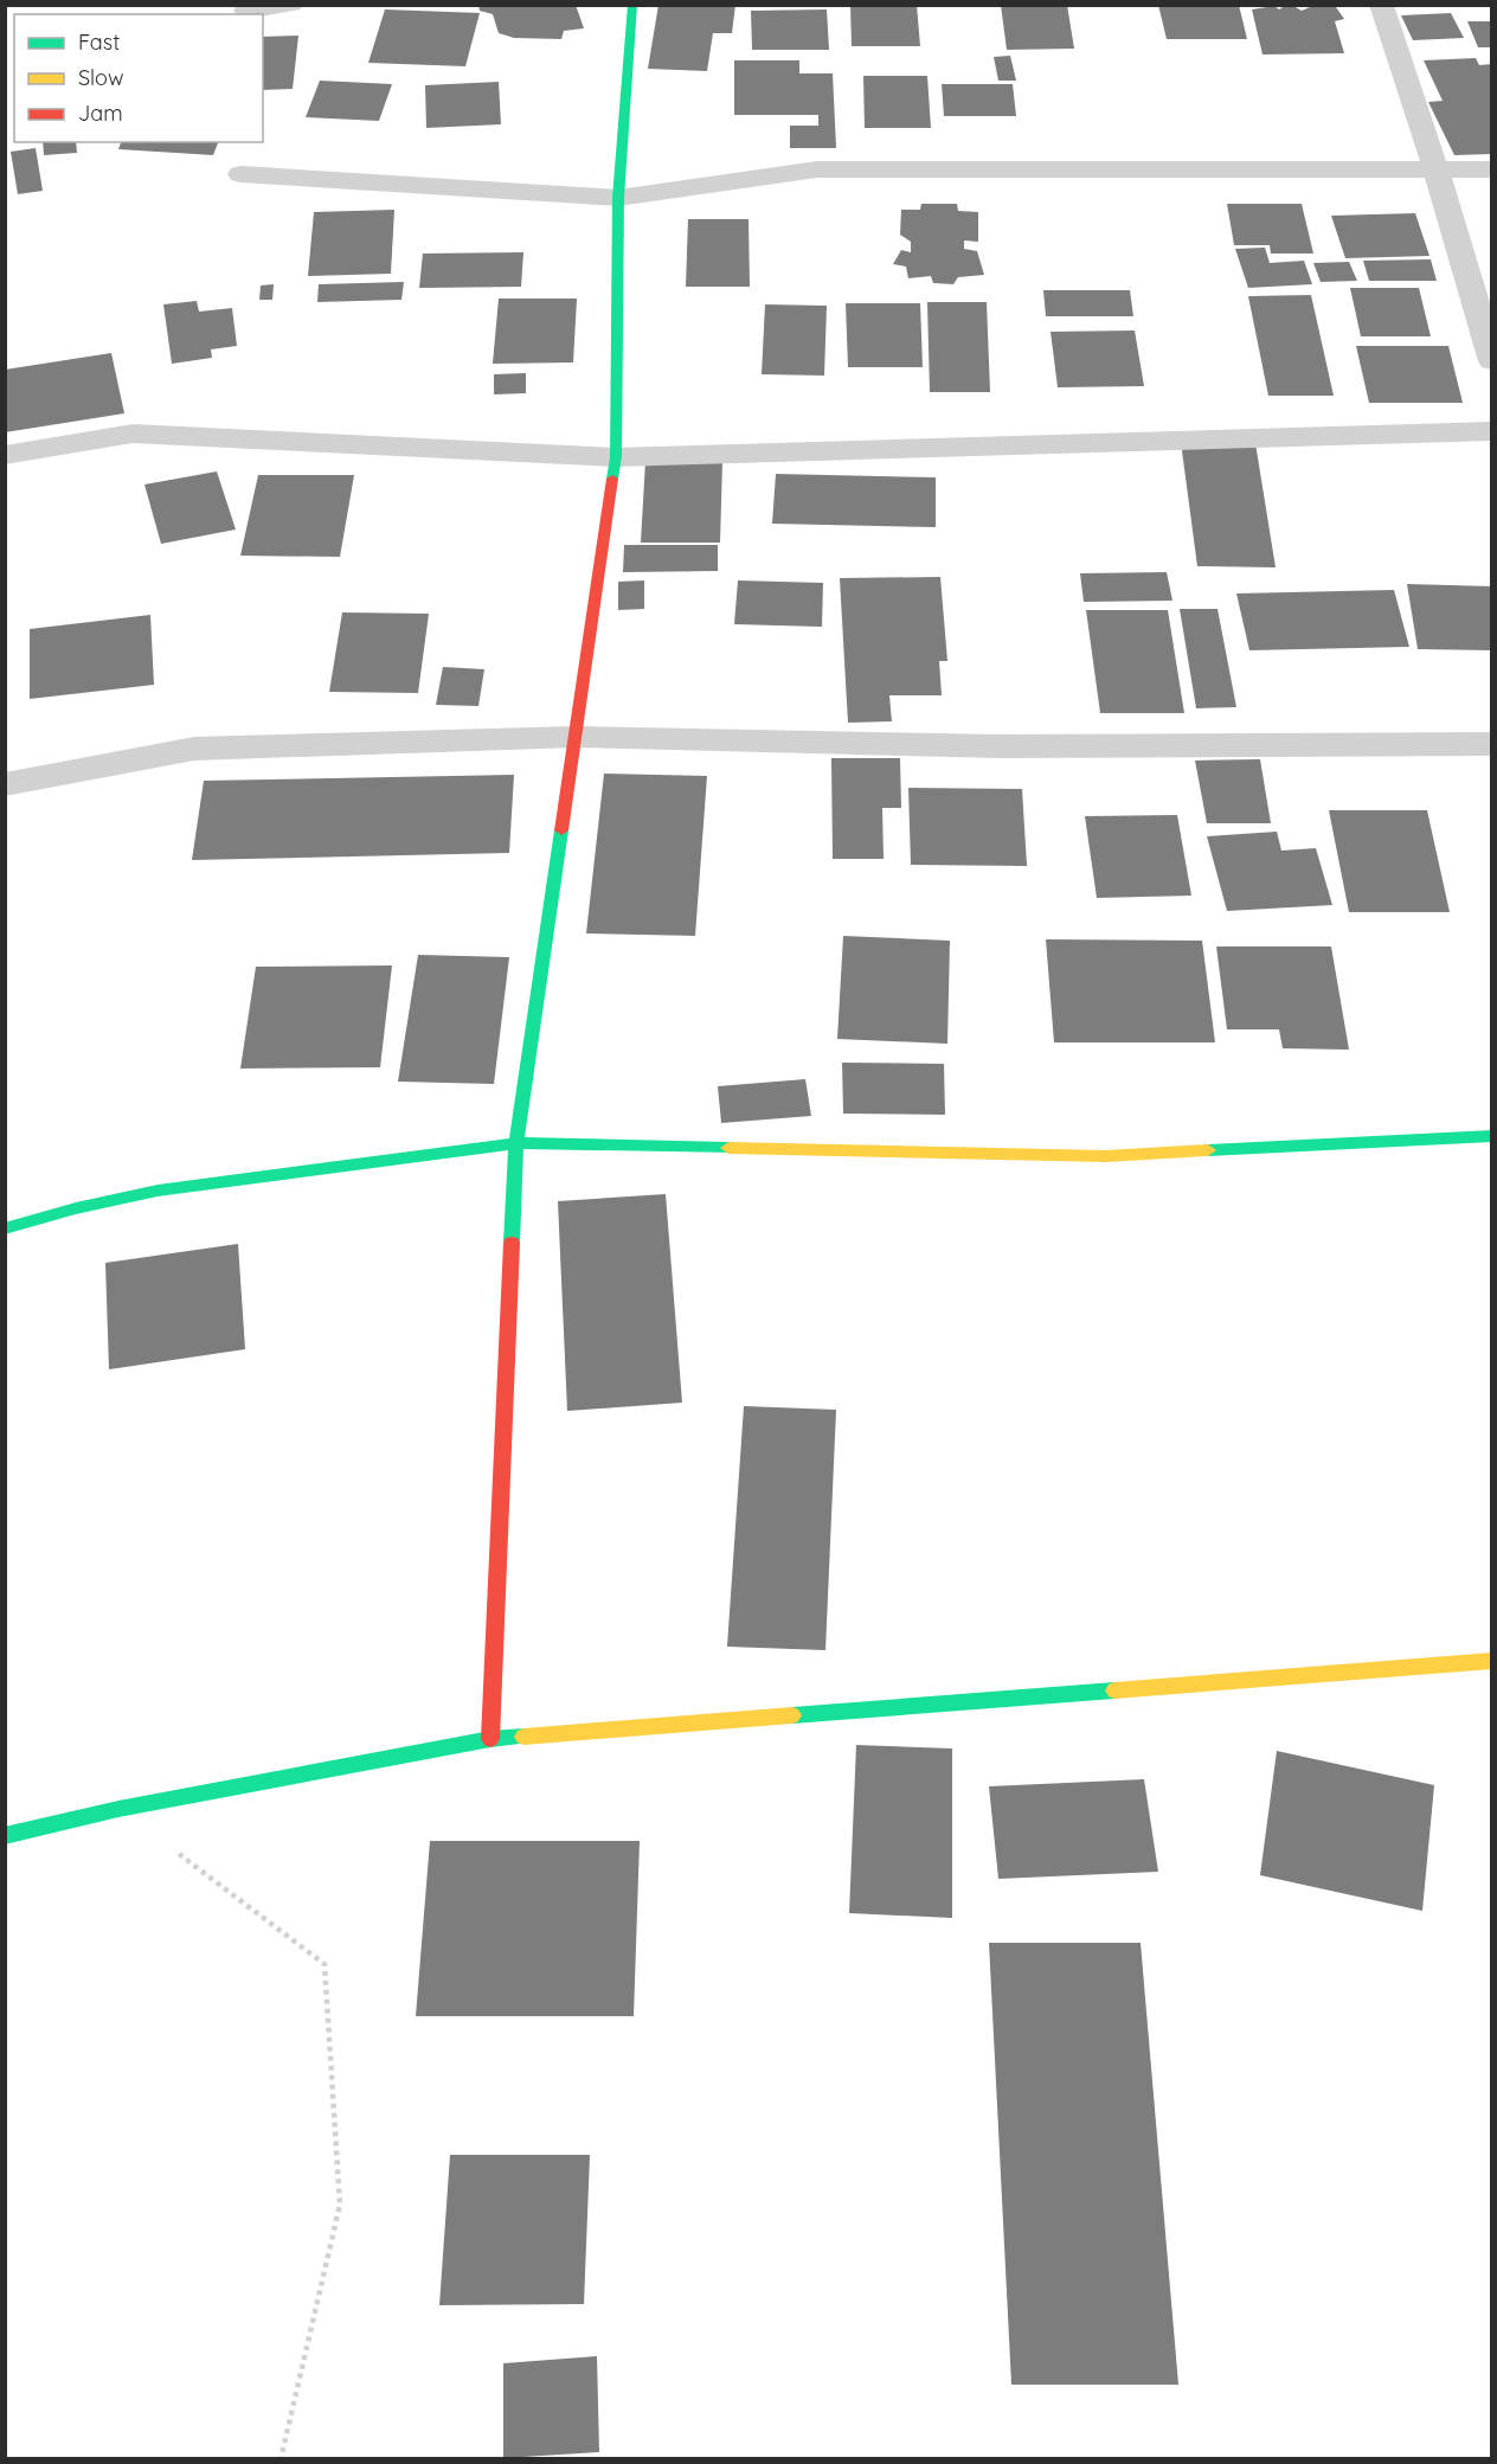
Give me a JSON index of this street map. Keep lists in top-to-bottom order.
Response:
{
  "legend": ["Fast", "Slow", "Jam"]
}
